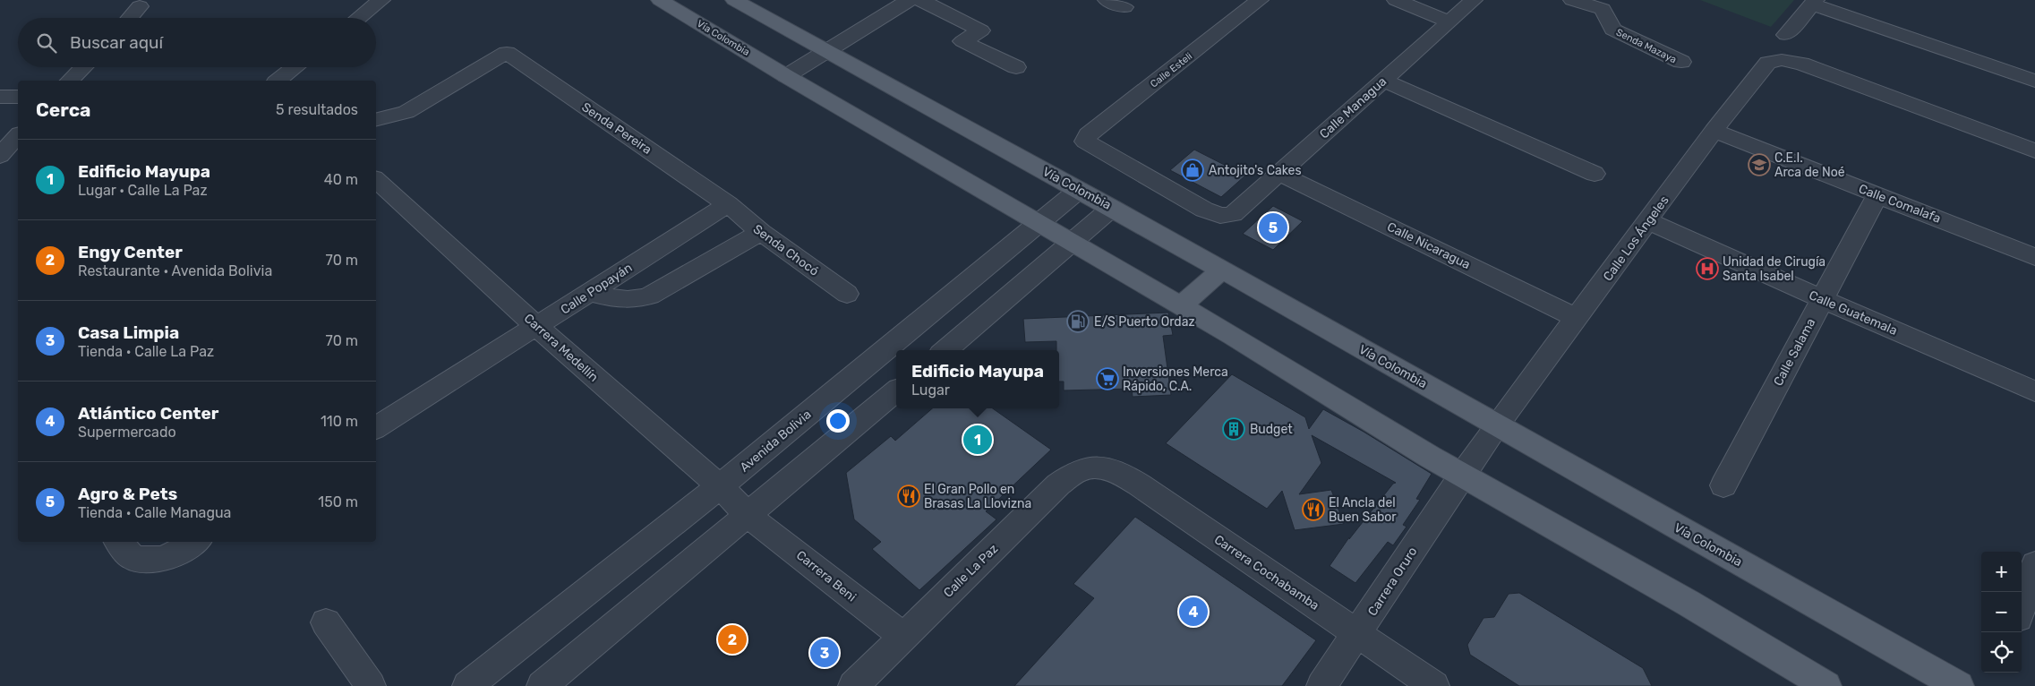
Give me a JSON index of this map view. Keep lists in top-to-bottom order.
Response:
{
  "streets": {
    "main road": ["Vía Colombia"],
    "street": [
      "Senda Mazaya",
      "Calle Esteli",
      "Calle Managua",
      "Senda Pereira",
      "Calle Comalafa",
      "Calle Los Ángeles",
      "Calle Nicaragua",
      "Senda Chocó",
      "Calle Popayán",
      "Calle Guatemala",
      "Carrera Medellín",
      "Calle Salama",
      "Avenida Bolivia",
      "Calle La Paz",
      "Carrera Cochabamba",
      "Carrera Beni",
      "Carrera Oruro"
    ]
  },
  "crossings": [
    ["Vía Colombia", "Calle Los Ángeles"],
    ["Vía Colombia", "Avenida Bolivia"],
    ["Vía Colombia", "Carrera Oruro"],
    ["Calle Esteli", "Calle Managua"],
    ["Calle Managua", "Calle Nicaragua"],
    ["Senda Pereira", "Senda Chocó"],
    ["Senda Pereira", "Calle Popayán"],
    ["Calle Comalafa", "Calle Los Ángeles"],
    ["Calle Comalafa", "Calle Salama"],
    ["Calle Los Ángeles", "Calle Nicaragua"],
    ["Calle Los Ángeles", "Calle Guatemala"],
    ["Calle Los Ángeles", "Carrera Oruro"],
    ["Senda Chocó", "Calle Popayán"],
    ["Calle Popayán", "Carrera Medellín"],
    ["Calle Guatemala", "Calle Salama"],
    ["Carrera Medellín", "Avenida Bolivia"],
    ["Carrera Medellín", "Carrera Beni"],
    ["Calle La Paz", "Carrera Cochabamba"],
    ["Calle La Paz", "Carrera Beni"],
    ["Carrera Cochabamba", "Carrera Oruro"]
  ],
  "places": {
    "school or university": ["C.E.I. Arca de Noé"],
    "shop": ["Antojito's Cakes"],
    "hospital": ["Unidad de Cirugía Santa Isabel"],
    "fuel station": ["E/S Puerto Ordaz"],
    "supermarket": ["Inversiones Merca Rápido, C.A."],
    "building": ["Budget"],
    "restaurant": ["El Gran Pollo en Brasas La Llovizna", "El Ancla del Buen Sabor"]
  },
  "page": {
    "search": "Buscar aquí",
    "heading": ["Cerca", "5 resultados"],
    "list": [
      {
        "mark": "1",
        "name": "Edificio Mayupa",
        "note": "Lugar · Calle La Paz",
        "value": "40 m"
      },
      {
        "mark": "2",
        "name": "Engy Center",
        "note": "Restaurante · Avenida Bolivia",
        "value": "70 m"
      },
      {
        "mark": "3",
        "name": "Casa Limpia",
        "note": "Tienda · Calle La Paz",
        "value": "70 m"
      },
      {
        "mark": "4",
        "name": "Atlántico Center",
        "note": "Supermercado",
        "value": "110 m"
      },
      {
        "mark": "5",
        "name": "Agro & Pets",
        "note": "Tienda · Calle Managua",
        "value": "150 m"
      }
    ],
    "pins": [
      "5",
      "1",
      "4",
      "2",
      "3"
    ],
    "popup": ["Edificio Mayupa", "Lugar"],
    "map_buttons": ["+", "−"]
  }
}
